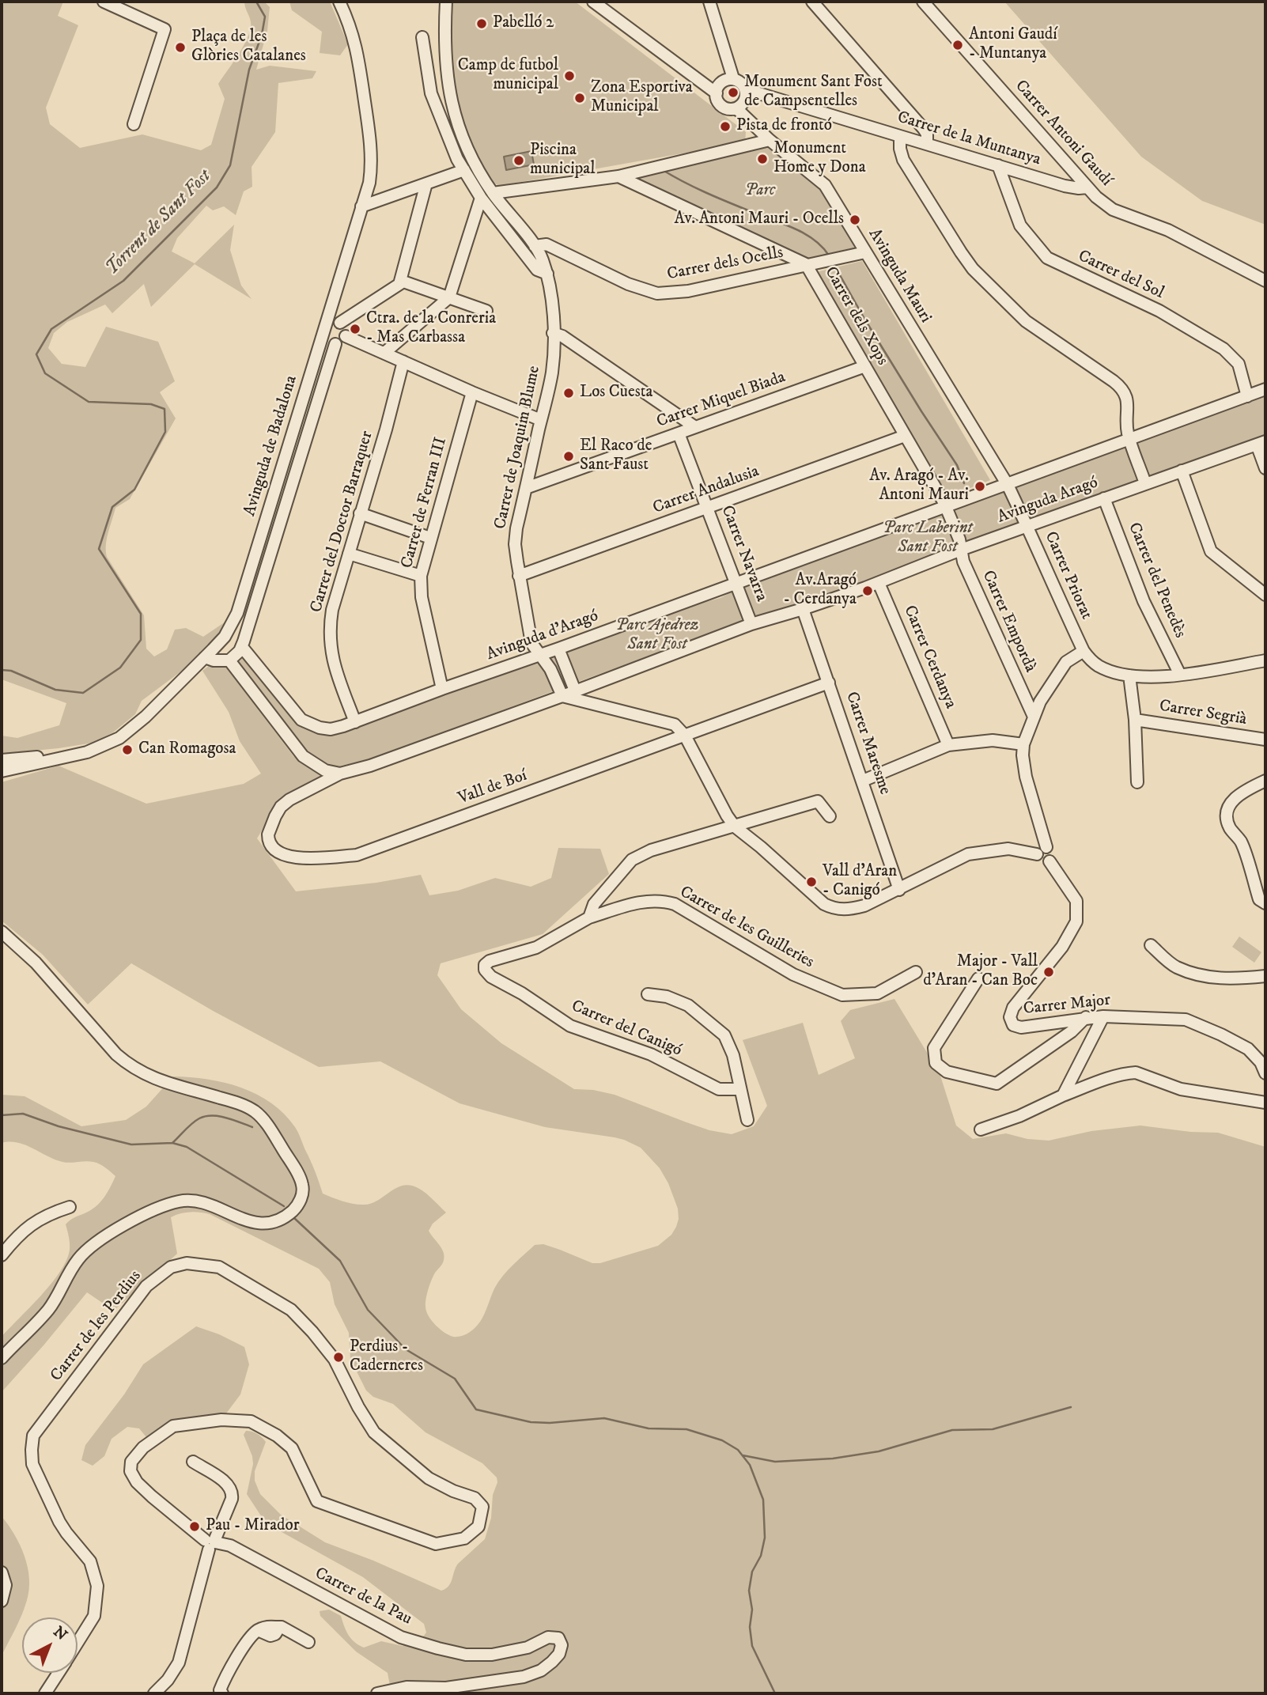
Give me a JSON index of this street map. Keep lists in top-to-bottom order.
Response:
{
  "streets": {
    "street": [
      "Carrer Antoni Gaudí",
      "Carrer de la Muntanya",
      "Carrer dels Ocells",
      "Carrer del Sol",
      "Avinguda Mauri",
      "Carrer dels Xops",
      "Carrer Miquel Biada",
      "Avinguda de Badalona",
      "Carrer de Joaquim Blume",
      "Carrer Andalusia",
      "Avinguda Aragó",
      "Carrer de Ferran III",
      "Carrer del Doctor Barraquer",
      "Carrer Navarra",
      "Carrer Priorat",
      "Carrer del Penedès",
      "Carrer Empordà",
      "Avinguda d'Aragó",
      "Carrer Cerdanya",
      "Carrer Segrià",
      "Carrer Maresme",
      "Vall de Boí",
      "Carrer de les Guilleries",
      "Carrer Major",
      "Carrer del Canigó",
      "Carrer de les Perdius",
      "Carrer de la Pau"
    ]
  },
  "crossings": [
    ["Carrer Antoni Gaudí", "Carrer de la Muntanya"],
    ["Carrer de la Muntanya", "Carrer del Sol"],
    ["Carrer de la Muntanya", "Avinguda Mauri"],
    ["Carrer dels Ocells", "Avinguda Mauri"],
    ["Carrer dels Ocells", "Carrer dels Xops"],
    ["Carrer dels Ocells", "Carrer de Joaquim Blume"],
    ["Carrer del Sol", "Avinguda Aragó"],
    ["Avinguda Mauri", "Avinguda Aragó"],
    ["Avinguda Mauri", "Carrer Priorat"],
    ["Avinguda Mauri", "Avinguda d'Aragó"],
    ["Carrer dels Xops", "Carrer Miquel Biada"],
    ["Carrer dels Xops", "Carrer Andalusia"],
    ["Carrer dels Xops", "Carrer Empordà"],
    ["Carrer dels Xops", "Avinguda d'Aragó"],
    ["Carrer Miquel Biada", "Carrer de Joaquim Blume"],
    ["Carrer Miquel Biada", "Carrer Navarra"],
    ["Avinguda de Badalona", "Avinguda d'Aragó"],
    ["Carrer de Joaquim Blume", "Carrer Andalusia"],
    ["Carrer de Joaquim Blume", "Avinguda d'Aragó"],
    ["Carrer Andalusia", "Carrer Navarra"],
    ["Avinguda Aragó", "Carrer Priorat"],
    ["Avinguda Aragó", "Carrer del Penedès"],
    ["Avinguda Aragó", "Carrer Empordà"],
    ["Avinguda Aragó", "Avinguda d'Aragó"],
    ["Carrer de Ferran III", "Avinguda d'Aragó"],
    ["Carrer del Doctor Barraquer", "Avinguda d'Aragó"],
    ["Carrer Navarra", "Avinguda d'Aragó"],
    ["Carrer Priorat", "Avinguda d'Aragó"],
    ["Carrer Empordà", "Avinguda d'Aragó"],
    ["Carrer Maresme", "Vall de Boí"],
    ["Carrer de les Guilleries", "Carrer del Canigó"],
    ["Carrer de les Perdius", "Carrer de la Pau"]
  ],
  "water": ["Torrent de Sant Fost"],
  "parks": ["Parc", "Parc Laberint Sant Fost", "Parc Ajedrez Sant Fost"],
  "places": [
    "Pabelló 2",
    "Antoni Gaudí - Muntanya",
    "Plaça de les Glòries Catalanes",
    "Camp de futbol municipal",
    "Monument Sant Fost de Campsentelles",
    "Zona Esportiva Municipal",
    "Pista de frontó",
    "Monument Home y Dona",
    "Piscina municipal",
    "Av. Antoni Mauri - Ocells",
    "Ctra. de la Conreria - Mas Carbassa",
    "Los Cuesta",
    "El Raco de Sant Faust",
    "Av. Aragó - Av. Antoni Mauri",
    "Av.Aragó - Cerdanya",
    "Can Romagosa",
    "Vall d'Aran - Canigó",
    "Major - Vall d'Aran - Can Boc",
    "Perdius - Caderneres",
    "Pau - Mirador"
  ],
  "north": "top right"
}
